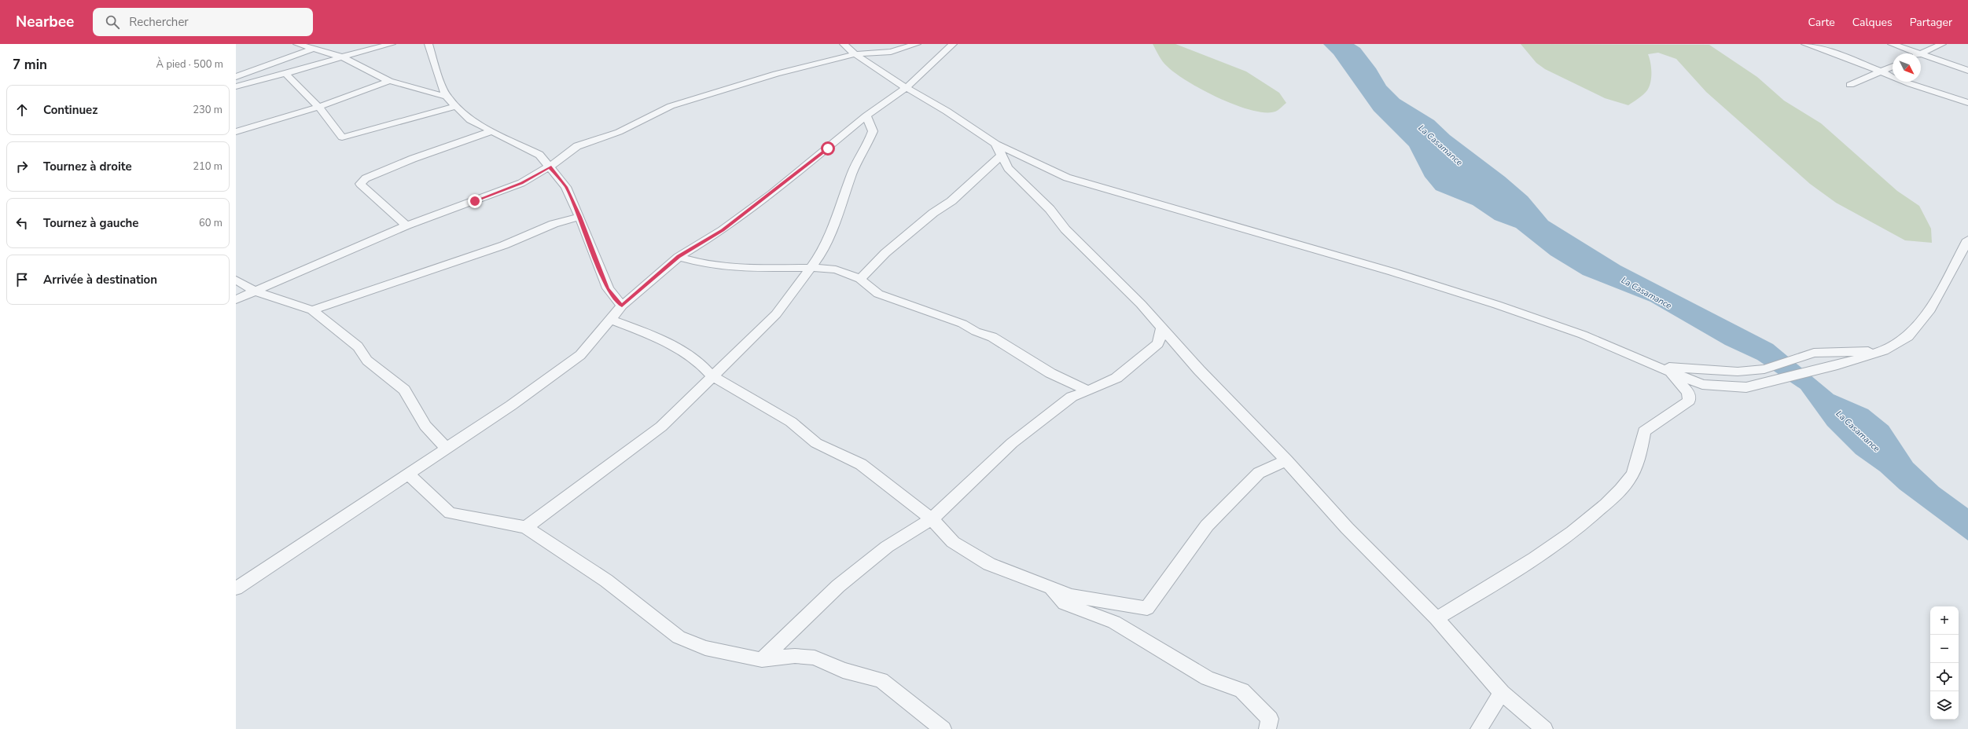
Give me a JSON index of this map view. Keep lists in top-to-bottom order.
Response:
{
  "water": ["La Casamance"],
  "north": "bottom right",
  "page": {
    "header": "Nearbee",
    "search": "Rechercher",
    "nav": ["Carte", "Calques", "Partager"],
    "heading": ["7 min", "À pied · 500 m"],
    "list": [
      ["Continuez", "230 m"],
      ["Tournez à droite", "210 m"],
      ["Tournez à gauche", "60 m"],
      "Arrivée à destination"
    ],
    "map_buttons": ["+", "−"]
  }
}
